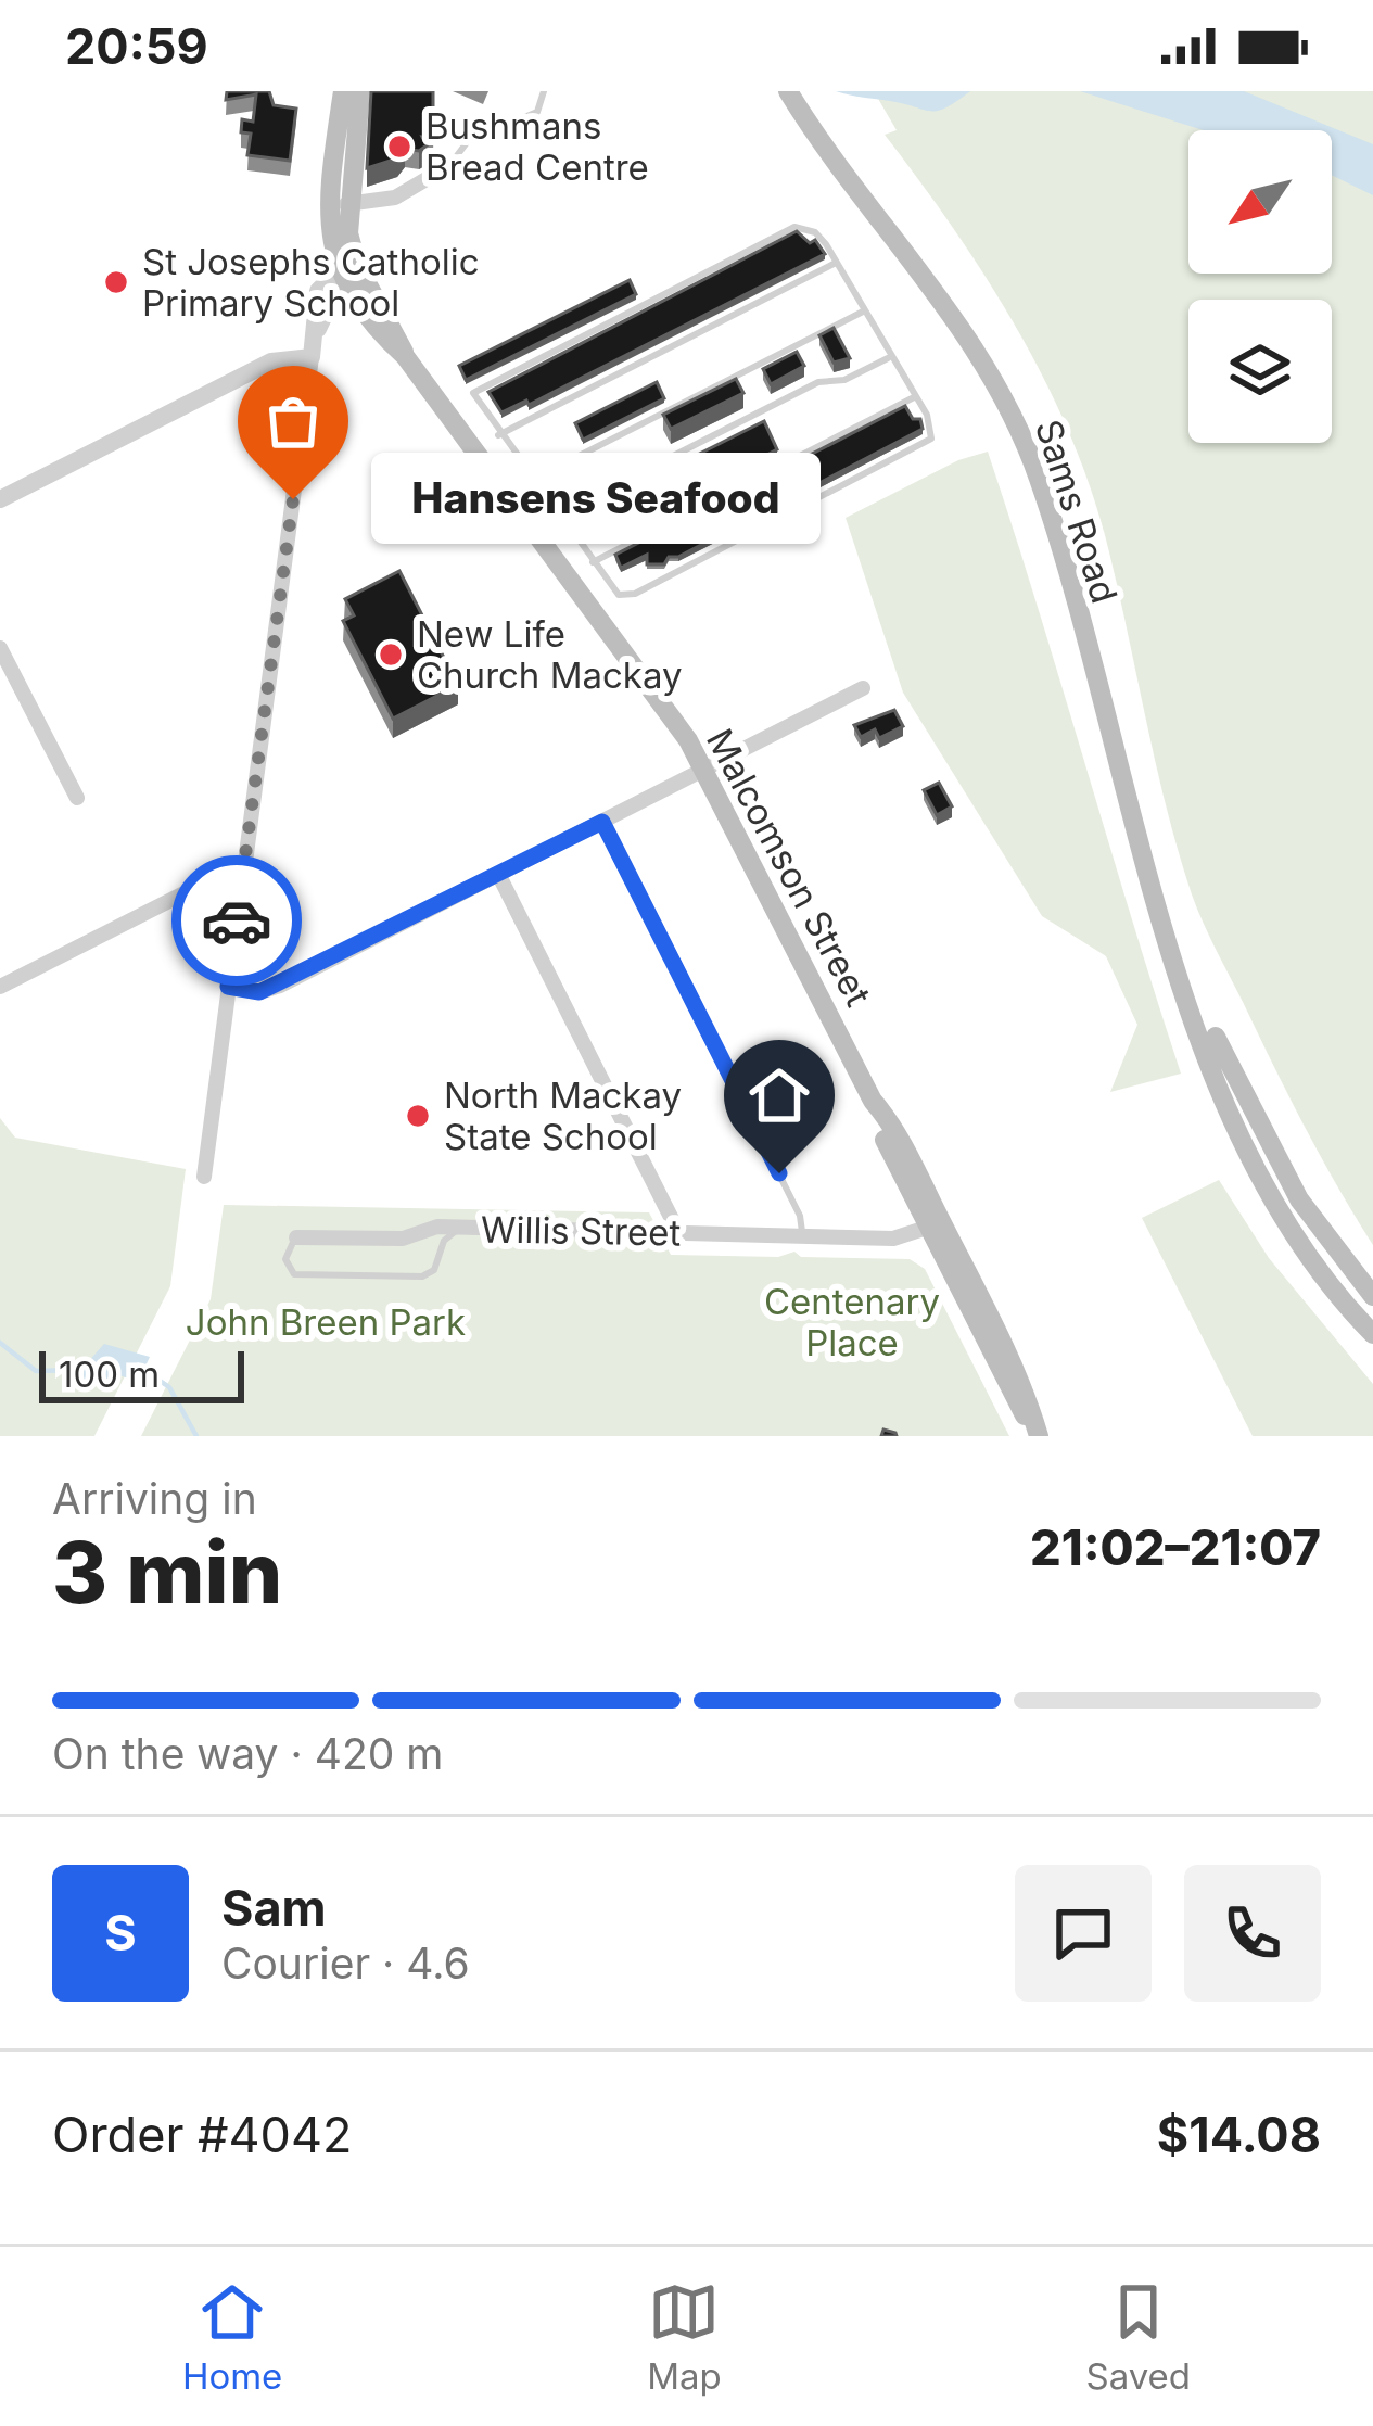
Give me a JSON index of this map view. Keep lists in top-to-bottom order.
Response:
{
  "streets": {
    "main road": ["Sams Road", "Malcomson Street"],
    "street": ["Willis Street"]
  },
  "crossings": [
    ["Malcomson Street", "Willis Street"]
  ],
  "parks": ["Centenary Place", "John Breen Park"],
  "places": [
    "Bushmans Bread Centre",
    "St Josephs Catholic Primary School",
    "Hansens Seafood",
    "New Life Church Mackay",
    "North Mackay State School"
  ],
  "scale_bar": "100 m",
  "north": "bottom left",
  "page": {
    "status": "20:59",
    "bubble": "Hansens Seafood",
    "scale": "100 m",
    "heading": ["3 min", "Arriving in", "21:02–21:07"],
    "panel": [
      "Sam",
      "Courier · 4.6",
      "Order #4042",
      "$14.08"
    ],
    "bar": "On the way · 420 m",
    "round": "S",
    "tabs": ["Home", "Map", "Saved"]
  }
}
